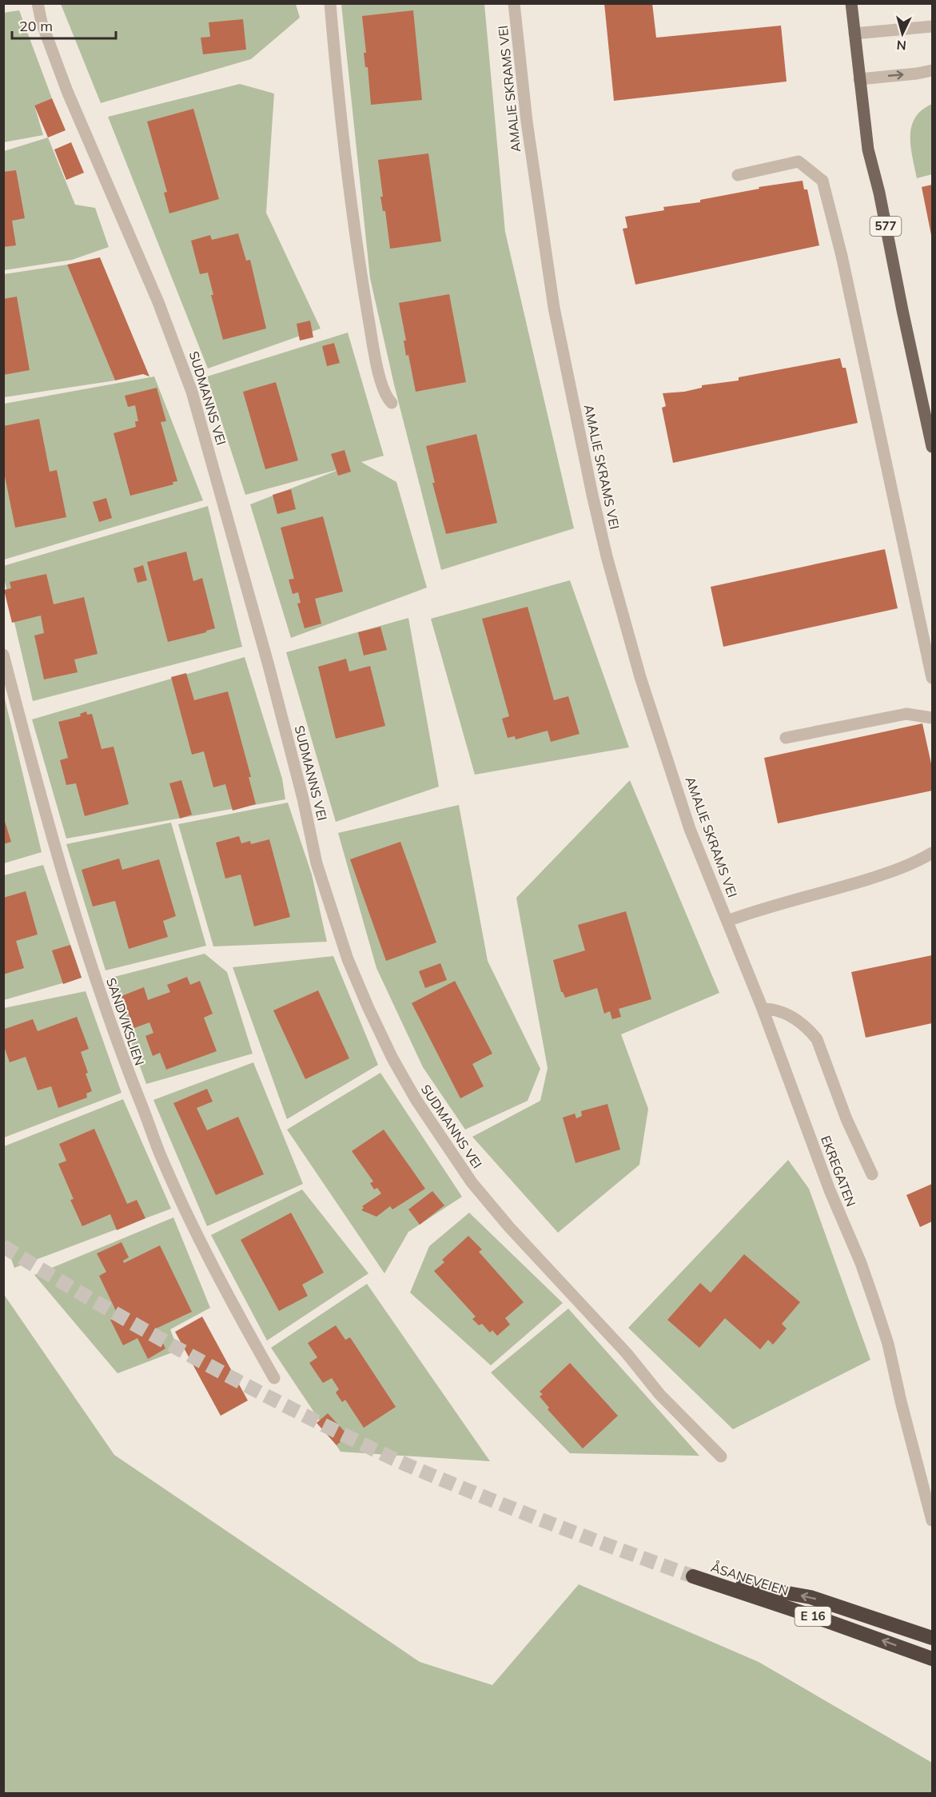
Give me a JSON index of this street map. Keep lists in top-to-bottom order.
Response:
{
  "streets": {
    "highway": ["ÅSANEVEIEN", "E 16"],
    "main road": ["577"],
    "street": [
      "AMALIE SKRAMS VEI",
      "SUDMANNS VEI",
      "SANDVIKSLIEN",
      "EKREGATEN"
    ]
  },
  "crossings": [
    ["AMALIE SKRAMS VEI", "EKREGATEN"]
  ],
  "scale_bar": "20 m",
  "north": "bottom"
}
